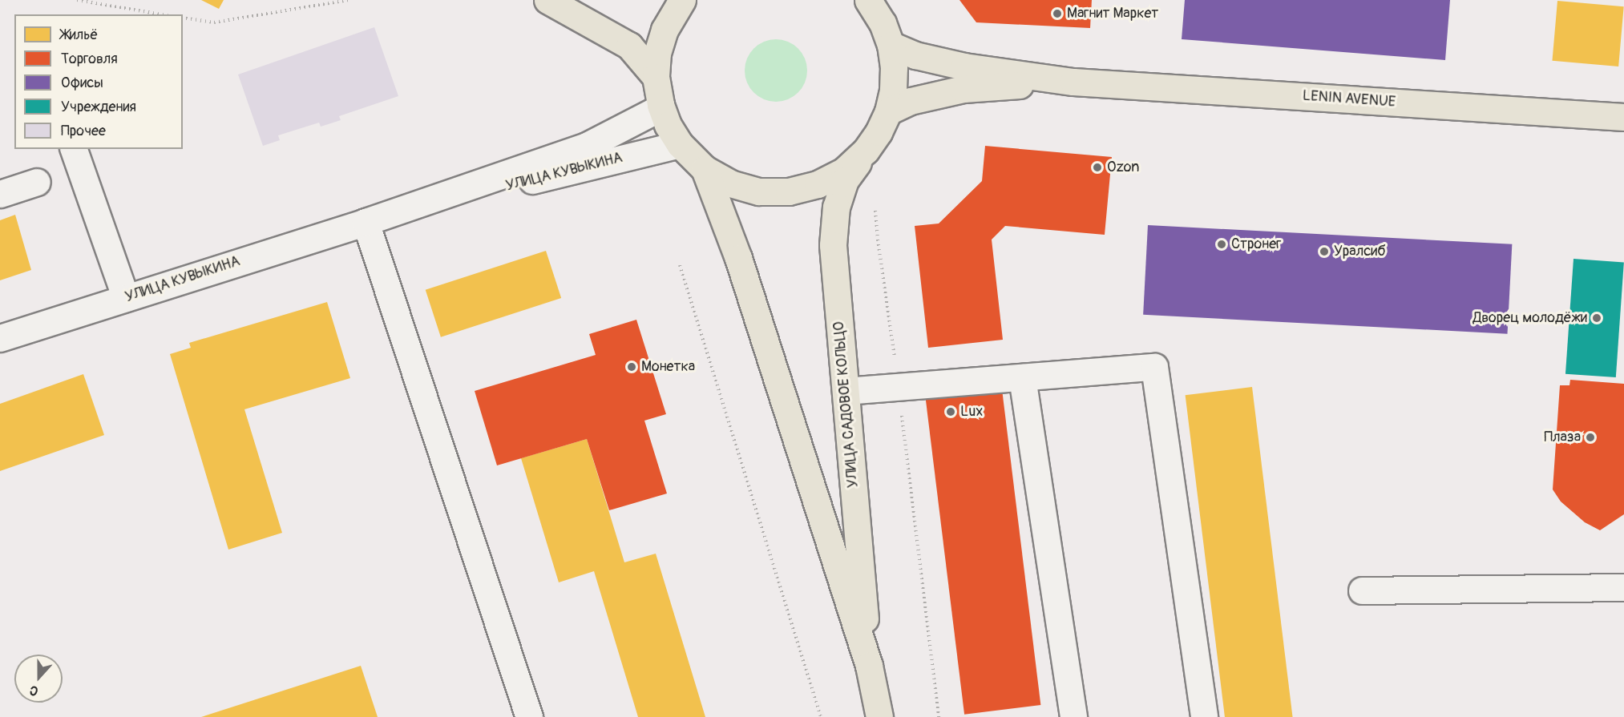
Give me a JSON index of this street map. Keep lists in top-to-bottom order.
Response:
{
  "streets": {
    "main road": ["LENIN AVENUE", "УЛИЦА САДОВОЕ КОЛЬЦО"],
    "street": ["УЛИЦА КУВЫКИНА"]
  },
  "places": [
    "Магнит Маркет",
    "Ozon",
    "Стронег",
    "Уралсиб",
    "Дворец молодёжи",
    "Монетка",
    "Lux",
    "Плаза"
  ],
  "legend": [
    "Жильё",
    "Торговля",
    "Офисы",
    "Учреждения",
    "Прочее"
  ],
  "north": "bottom"
}
